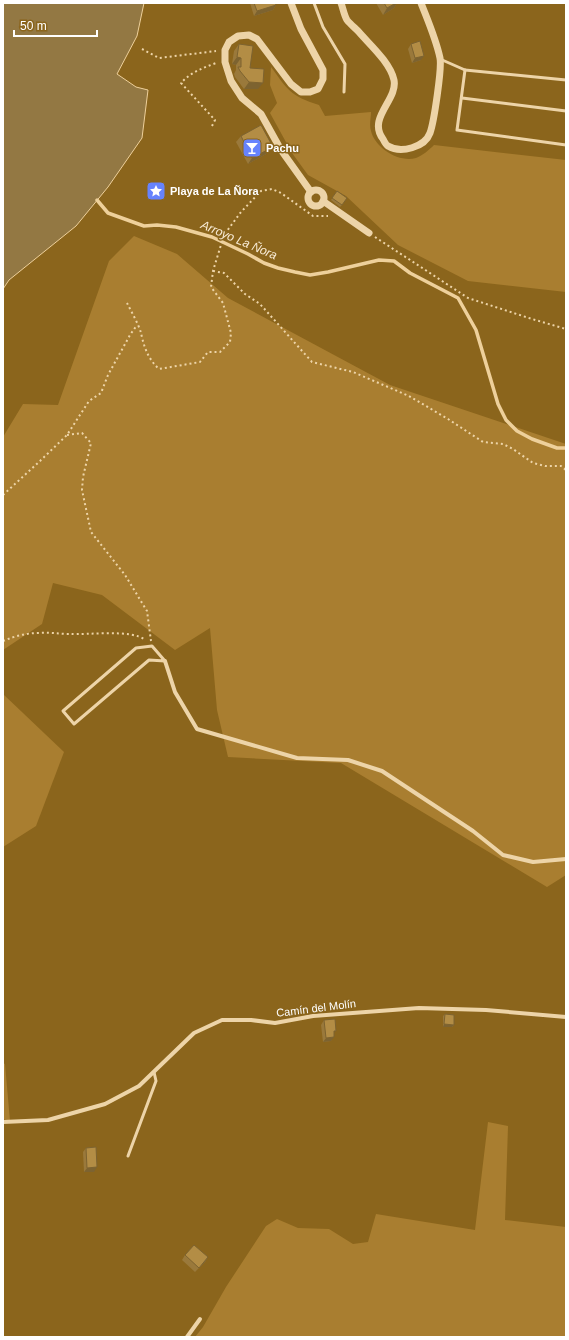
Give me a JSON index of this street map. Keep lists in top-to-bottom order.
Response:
{
  "streets": {
    "street": ["Camín del Molín"]
  },
  "water": ["Arroyo La Ñora"],
  "places": {
    "bar": ["Pachu"],
    "place": ["Playa de La Ñora"]
  },
  "scale_bar": "50 m"
}
